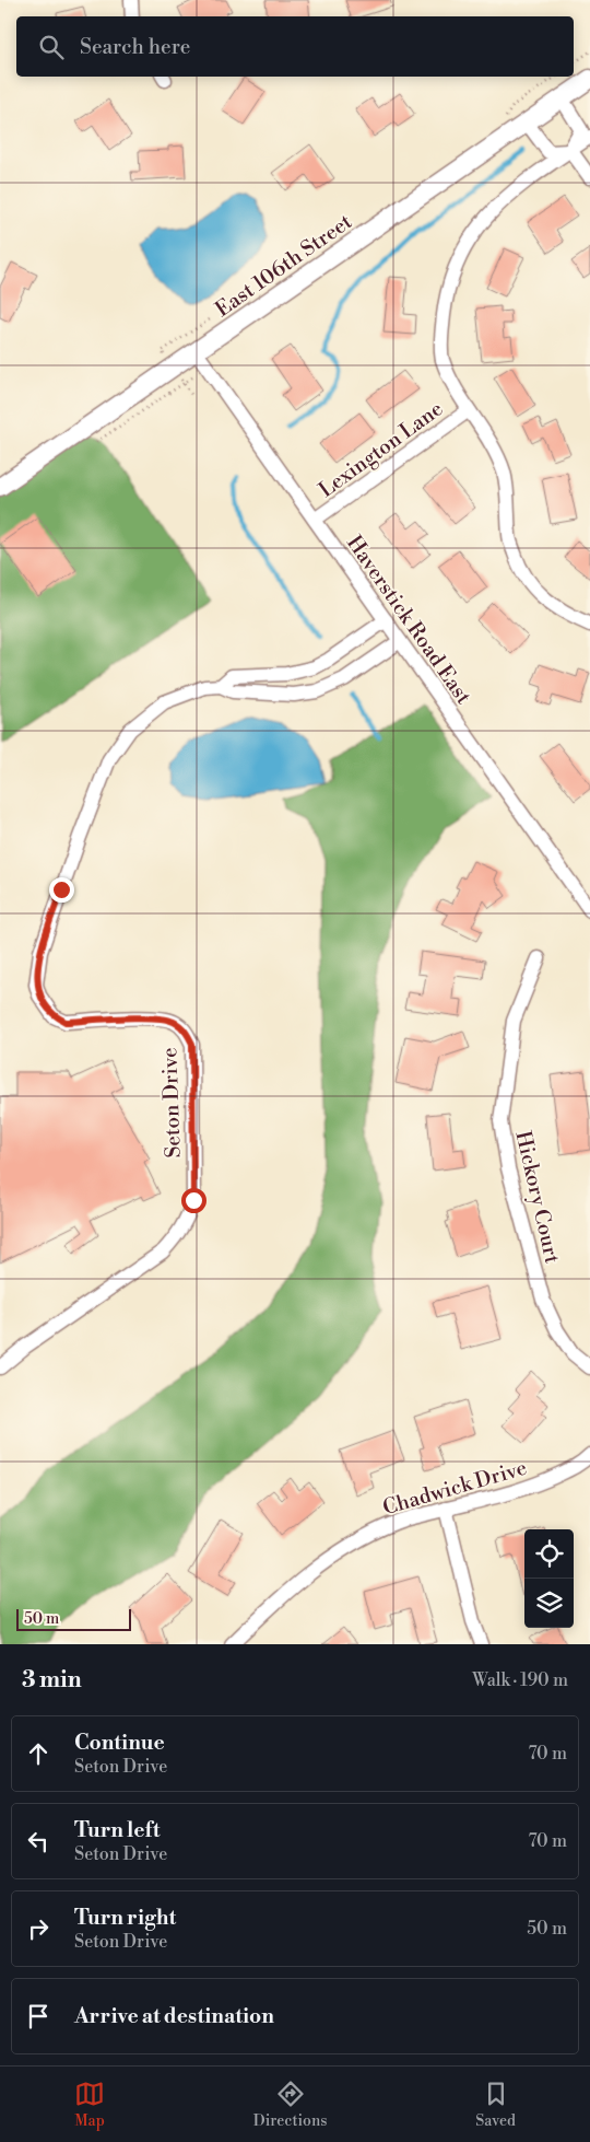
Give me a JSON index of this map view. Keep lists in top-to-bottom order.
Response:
{
  "streets": {
    "street": [
      "East 106th Street",
      "Lexington Lane",
      "Haverstick Road East",
      "Seton Drive",
      "Hickory Court",
      "Chadwick Drive"
    ]
  },
  "crossings": [
    ["East 106th Street", "Haverstick Road East"],
    ["Lexington Lane", "Haverstick Road East"],
    ["Haverstick Road East", "Seton Drive"]
  ],
  "scale_bar": "50 m",
  "page": {
    "search": "Search here",
    "scale": "50 m",
    "heading": ["3 min", "Walk · 190 m"],
    "list": [
      ["Continue", "Seton Drive", "70 m"],
      ["Turn left", "Seton Drive", "70 m"],
      ["Turn right", "Seton Drive", "50 m"],
      "Arrive at destination"
    ],
    "nav": ["Map", "Directions", "Saved"]
  }
}
